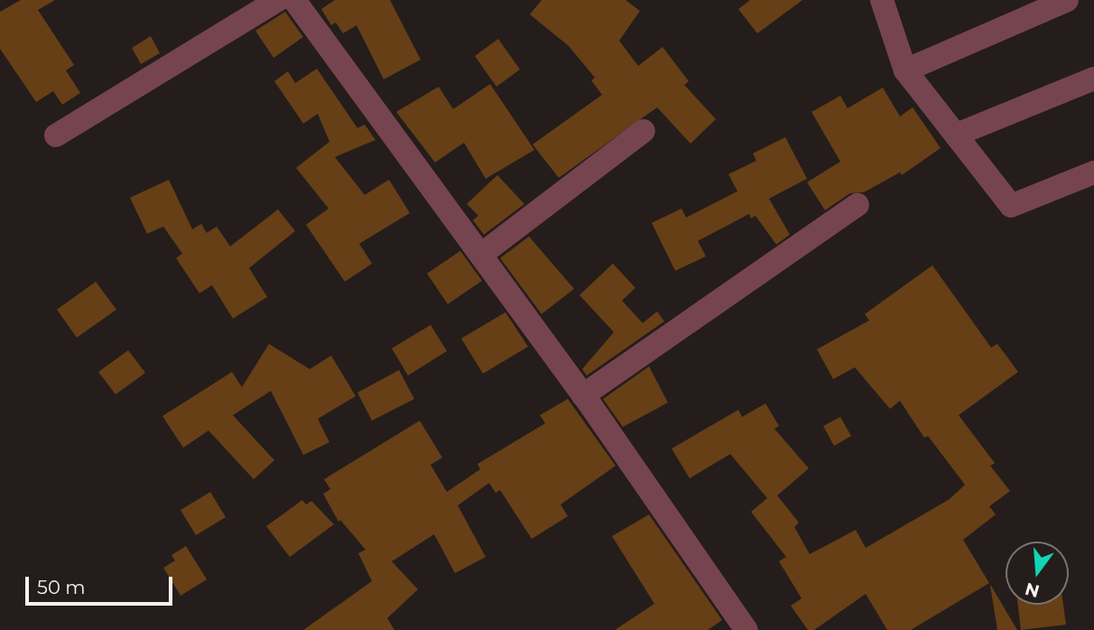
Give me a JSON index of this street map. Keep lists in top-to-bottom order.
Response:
{
  "scale_bar": "50 m",
  "north": "bottom"
}
